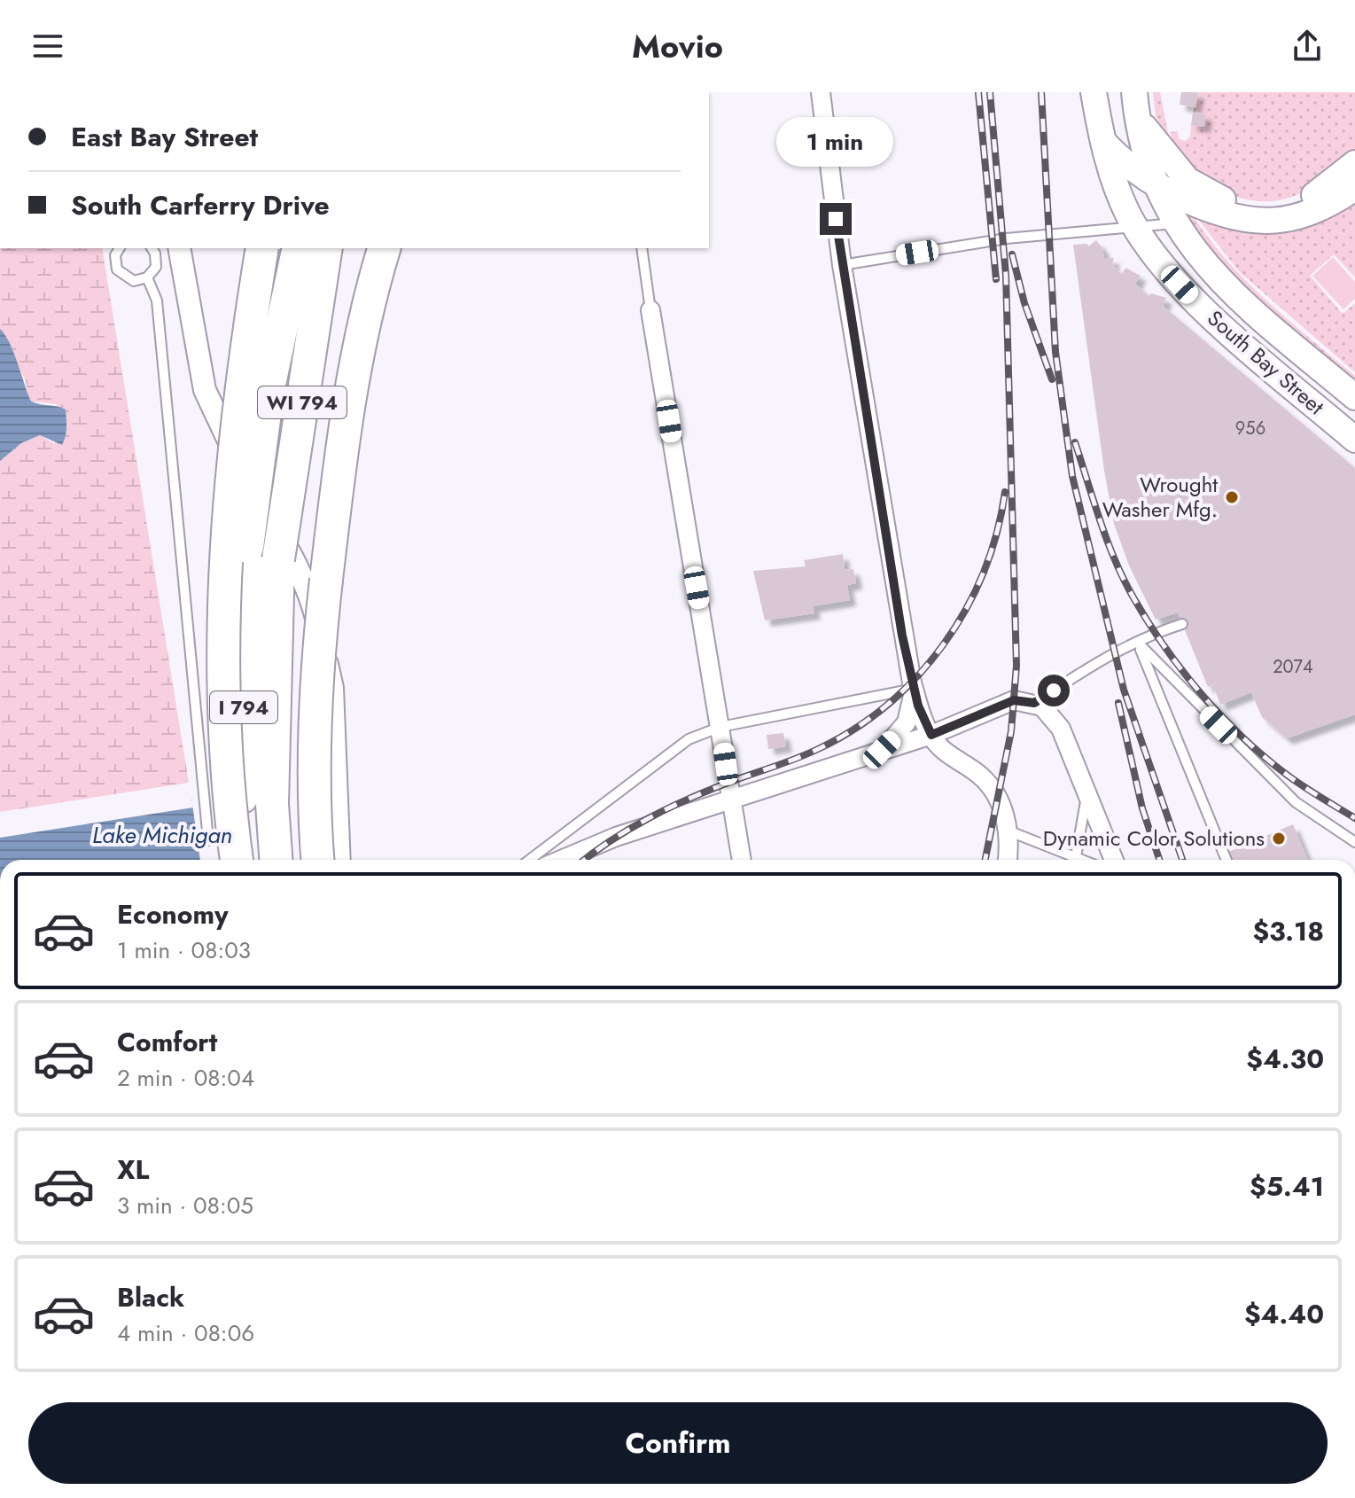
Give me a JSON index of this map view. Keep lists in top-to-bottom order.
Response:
{
  "streets": {
    "highway": ["WI 794", "I 794"],
    "main road": ["South Bay Street"]
  },
  "crossings": [
    ["WI 794", "I 794"]
  ],
  "water": ["Lake Michigan"],
  "places": ["Wrought Washer Mfg.", "Dynamic Color Solutions"],
  "house_numbers": ["956", "2074"],
  "page": {
    "header": "Movio",
    "banner": ["East Bay Street", "South Carferry Drive"],
    "bubble": "1 min",
    "list": [
      {
        "name": "Economy",
        "note": "1 min · 08:03",
        "value": "$3.18"
      },
      {
        "name": "Comfort",
        "note": "2 min · 08:04",
        "value": "$4.30"
      },
      {
        "name": "XL",
        "note": "3 min · 08:05",
        "value": "$5.41"
      },
      {
        "name": "Black",
        "note": "4 min · 08:06",
        "value": "$4.40"
      }
    ],
    "buttons": "Confirm"
  }
}
